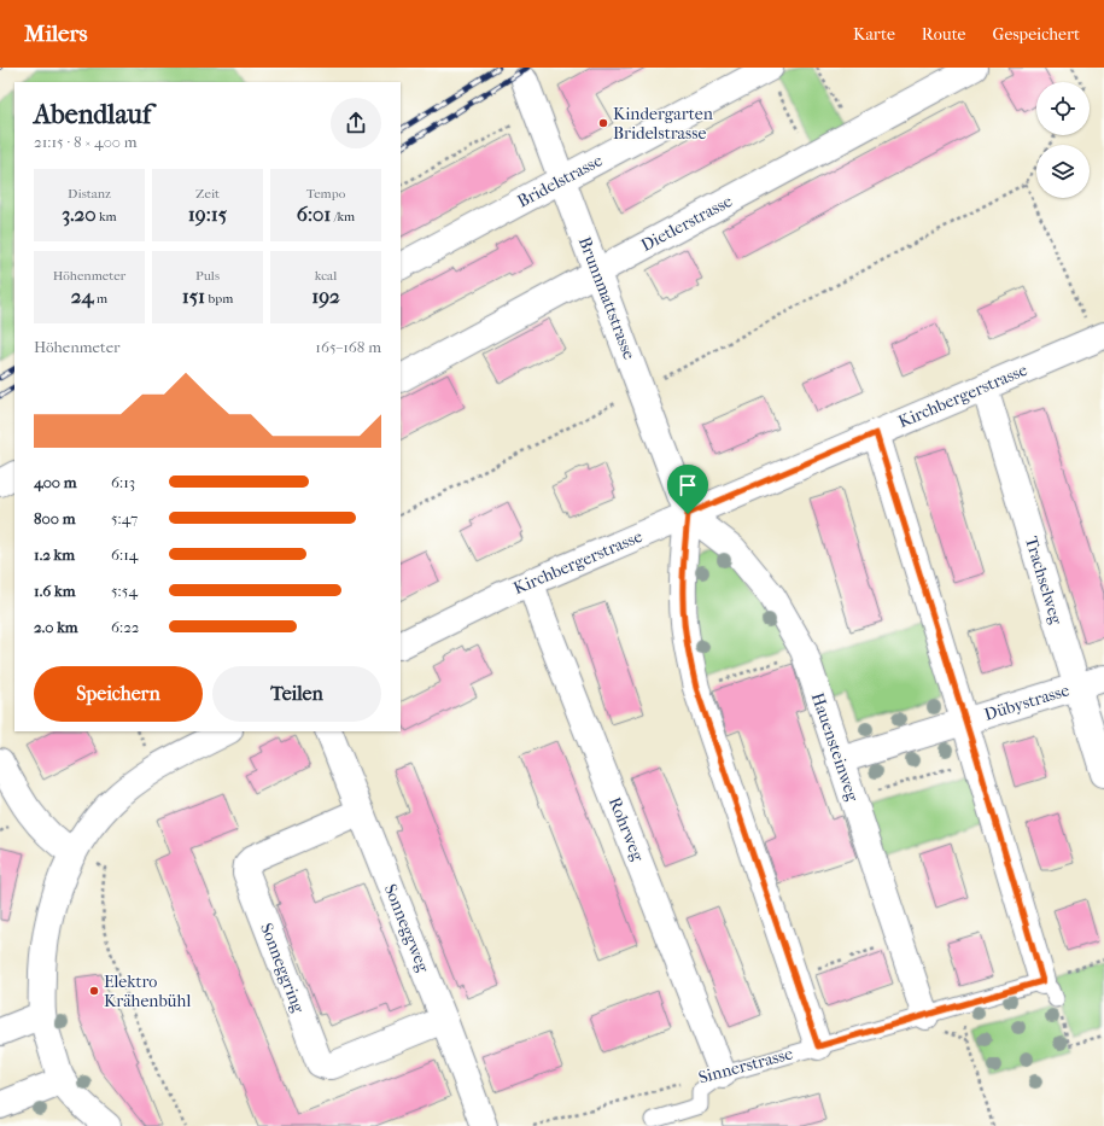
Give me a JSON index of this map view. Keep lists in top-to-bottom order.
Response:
{
  "streets": {
    "street": [
      "Bridelstrasse",
      "Dietlerstrasse",
      "Brunnmattstrasse",
      "Kirchbergerstrasse",
      "Trachselweg",
      "Dübystrasse",
      "Hauensteinweg",
      "Rohrweg",
      "Sonneggweg",
      "Sonneggring"
    ],
    "lane": ["Sinnerstrasse"]
  },
  "crossings": [
    ["Bridelstrasse", "Brunnmattstrasse"],
    ["Dietlerstrasse", "Brunnmattstrasse"],
    ["Brunnmattstrasse", "Kirchbergerstrasse"],
    ["Brunnmattstrasse", "Hauensteinweg"],
    ["Kirchbergerstrasse", "Trachselweg"],
    ["Kirchbergerstrasse", "Hauensteinweg"],
    ["Kirchbergerstrasse", "Rohrweg"],
    ["Trachselweg", "Dübystrasse"],
    ["Dübystrasse", "Hauensteinweg"],
    ["Hauensteinweg", "Sinnerstrasse"],
    ["Rohrweg", "Sinnerstrasse"],
    ["Sonneggweg", "Sonneggring"]
  ],
  "places": ["Kindergarten Bridelstrasse", "Elektro Krähenbühl"],
  "page": {
    "header": "Milers",
    "nav": ["Karte", "Route", "Gespeichert"],
    "heading": ["Abendlauf", "21:15 · 8 × 400 m"],
    "stats": [
      ["Distanz", "3.20 km"],
      ["Zeit", "19:15"],
      ["Tempo", "6:01 /km"],
      ["Höhenmeter", "24 m"],
      ["Puls", "151 bpm"],
      ["kcal", "192"]
    ],
    "chart": ["Höhenmeter", "165–168 m"],
    "list": [
      {
        "name": "400 m",
        "note": "6:13"
      },
      {
        "name": "800 m",
        "note": "5:47"
      },
      {
        "name": "1.2 km",
        "note": "6:14"
      },
      {
        "name": "1.6 km",
        "note": "5:54"
      },
      {
        "name": "2.0 km",
        "note": "6:22"
      }
    ],
    "buttons": ["Speichern", "Teilen"]
  }
}
